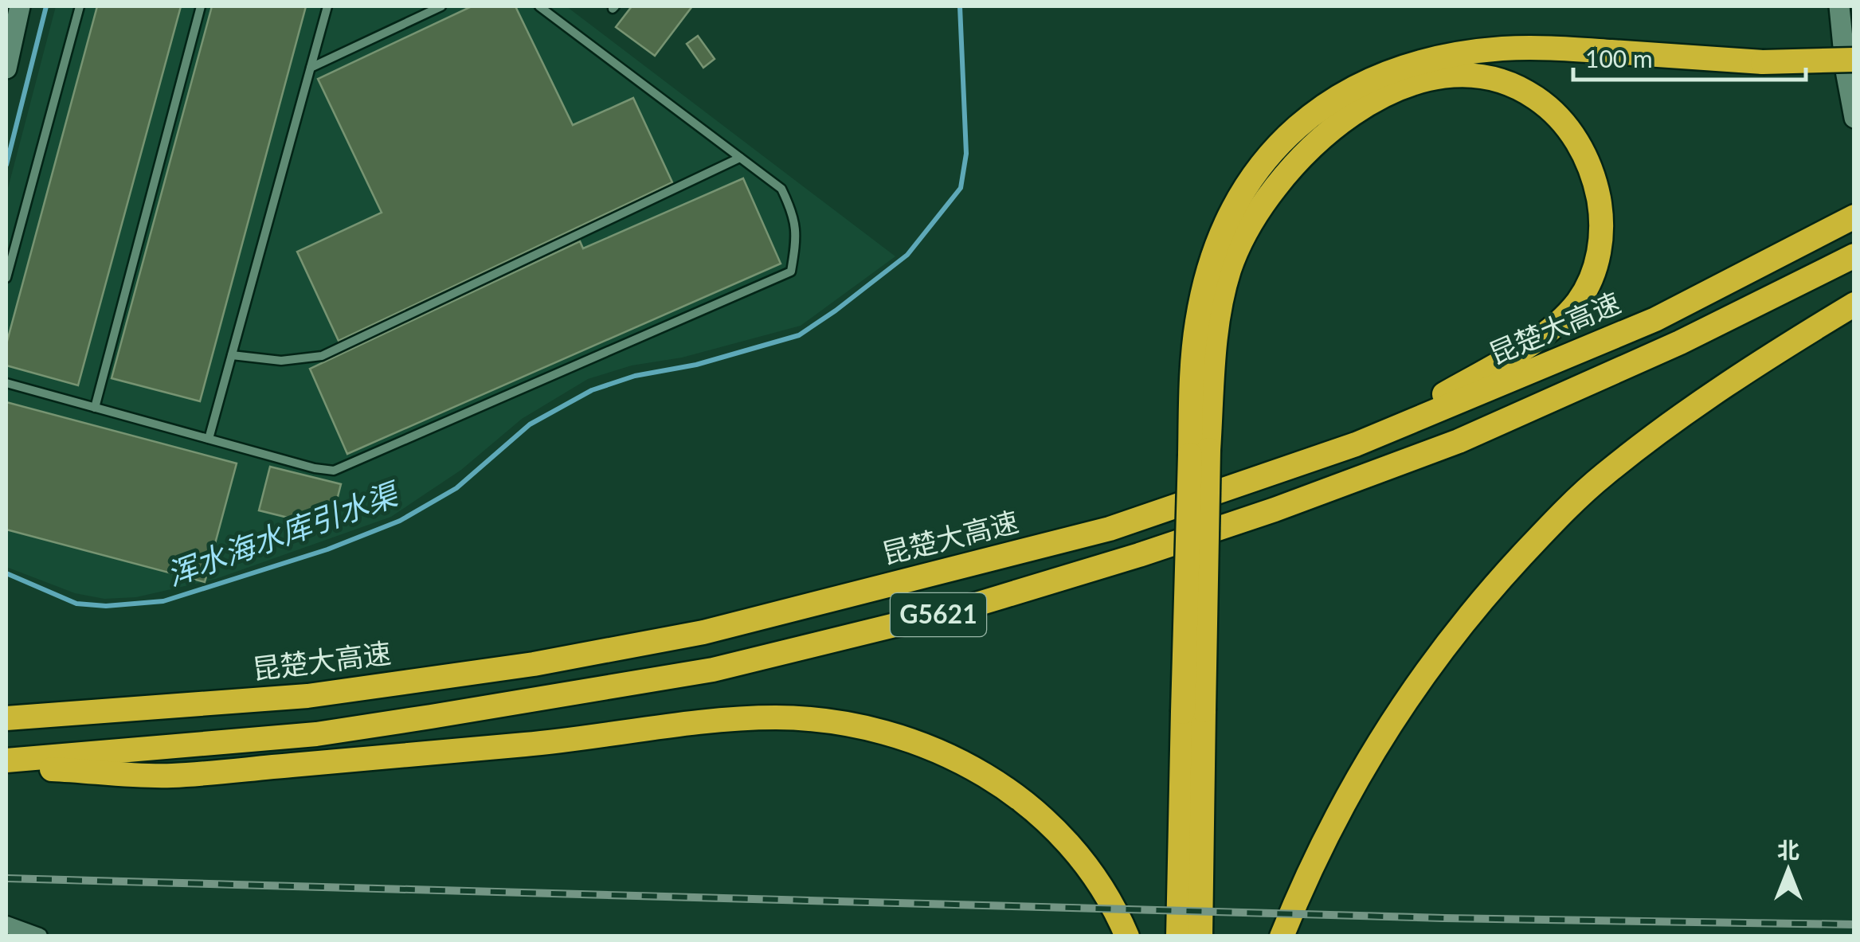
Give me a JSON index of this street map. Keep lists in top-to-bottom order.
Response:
{
  "streets": {
    "highway": ["昆楚大高速", "G5621"]
  },
  "water": ["浑水海水库引水渠"],
  "scale_bar": "100 m",
  "north": "top"
}
